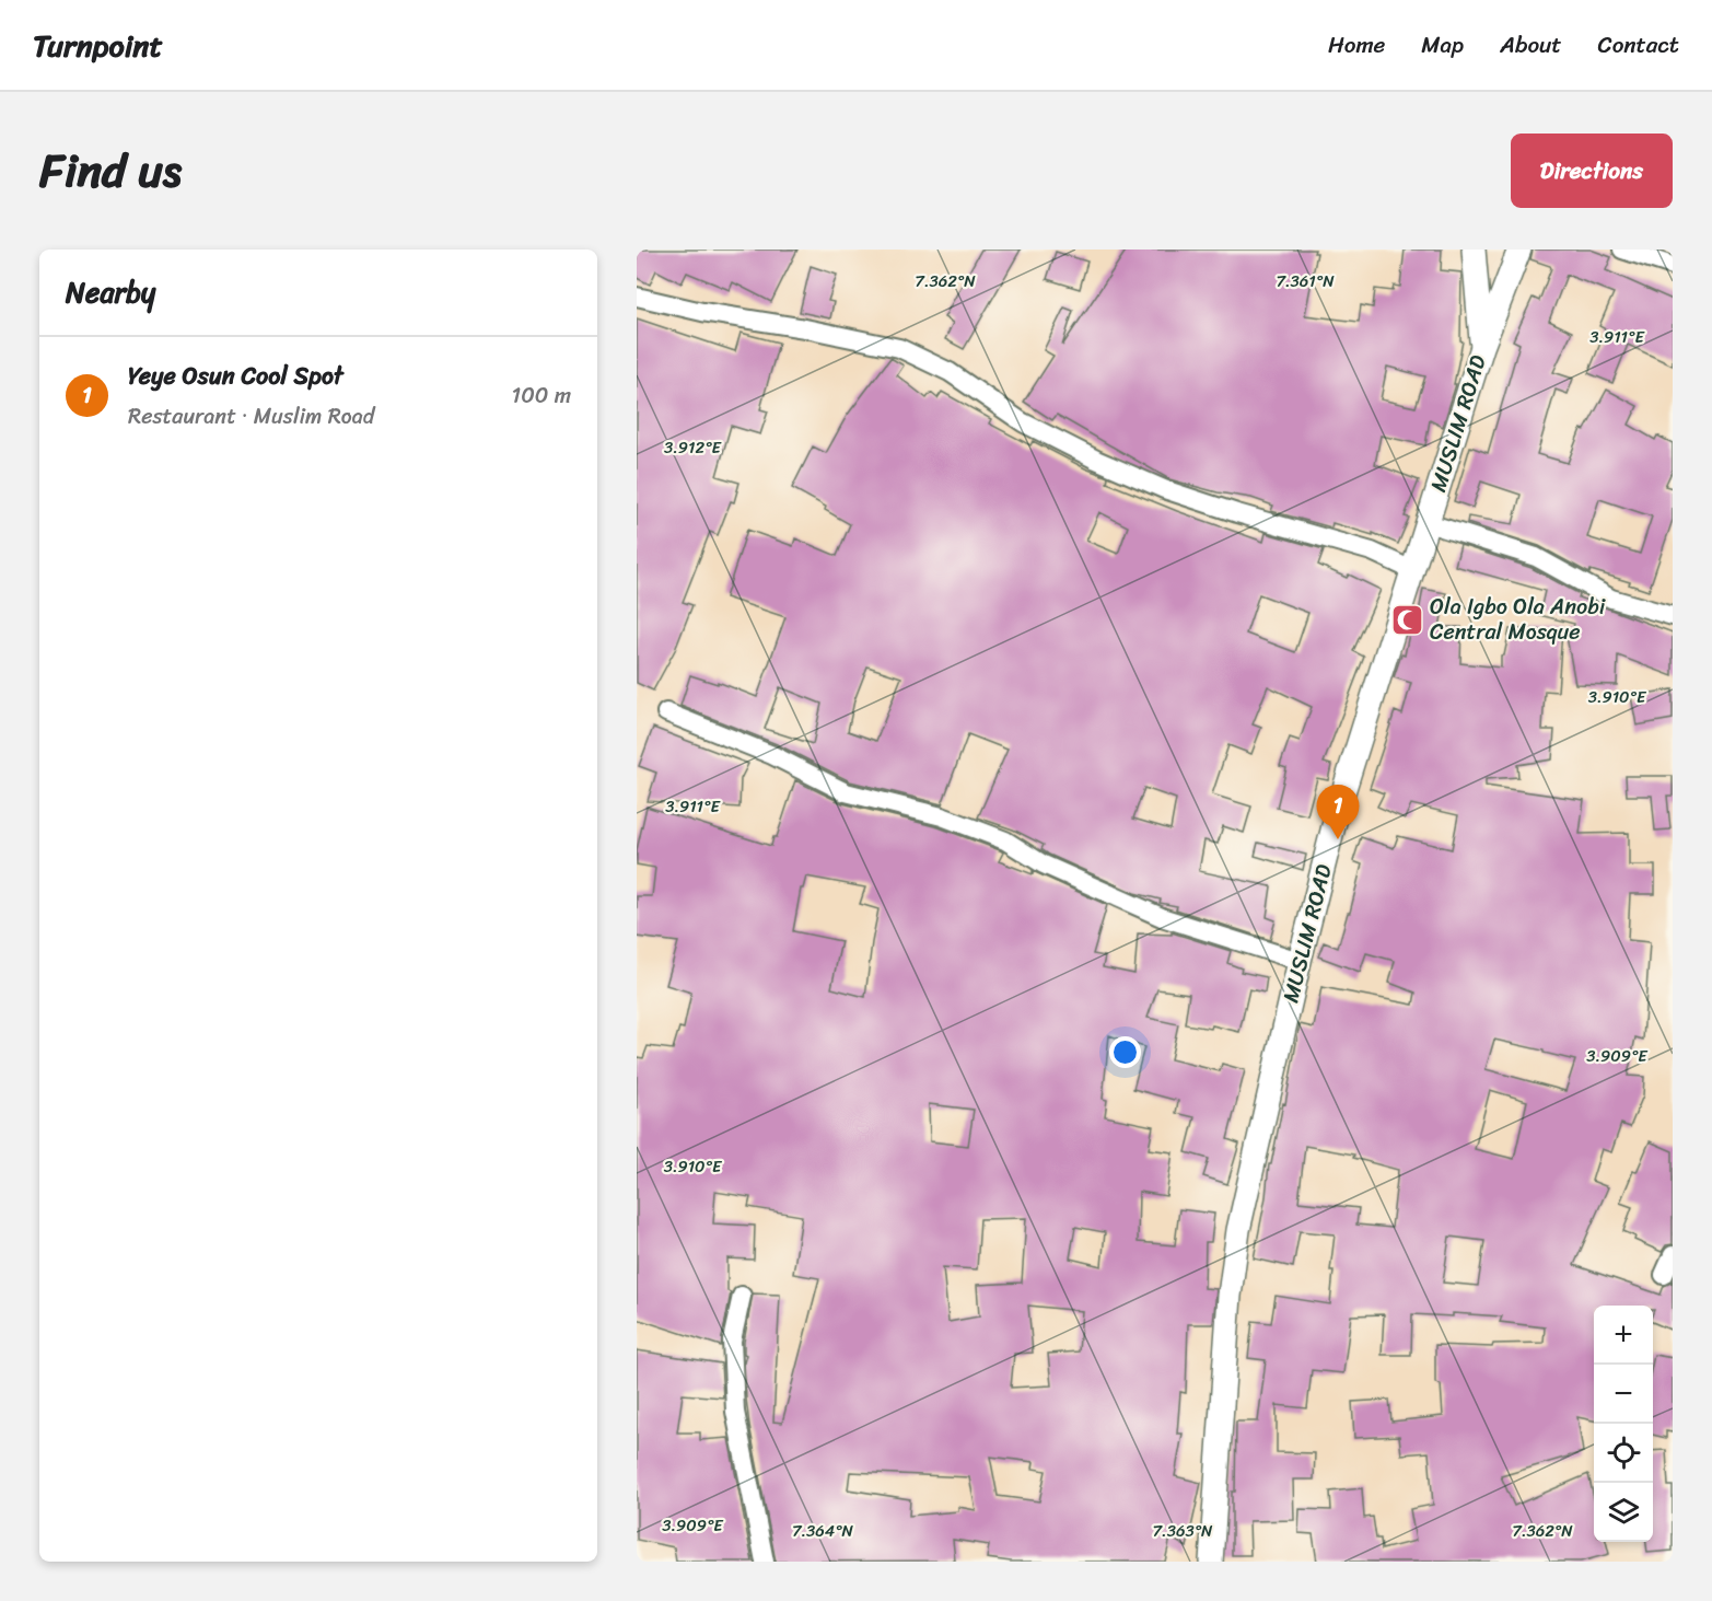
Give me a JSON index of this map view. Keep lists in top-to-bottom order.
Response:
{
  "streets": {
    "street": ["MUSLIM ROAD"]
  },
  "places": {
    "mosque": ["Ola Igbo Ola Anobi Central Mosque"]
  },
  "page": {
    "header": "Turnpoint",
    "nav": [
      "Home",
      "Map",
      "About",
      "Contact"
    ],
    "title": "Find us",
    "buttons": "Directions",
    "heading": "Nearby",
    "list": [
      {
        "mark": "1",
        "name": "Yeye Osun Cool Spot",
        "note": "Restaurant · Muslim Road",
        "value": "100 m"
      }
    ],
    "pins": "1",
    "map_buttons": ["+", "−"]
  },
  "coordinates": [
    "7.362°N",
    "7.361°N",
    "3.911°E",
    "3.912°E",
    "3.910°E",
    "3.909°E",
    "7.364°N",
    "7.363°N"
  ]
}
